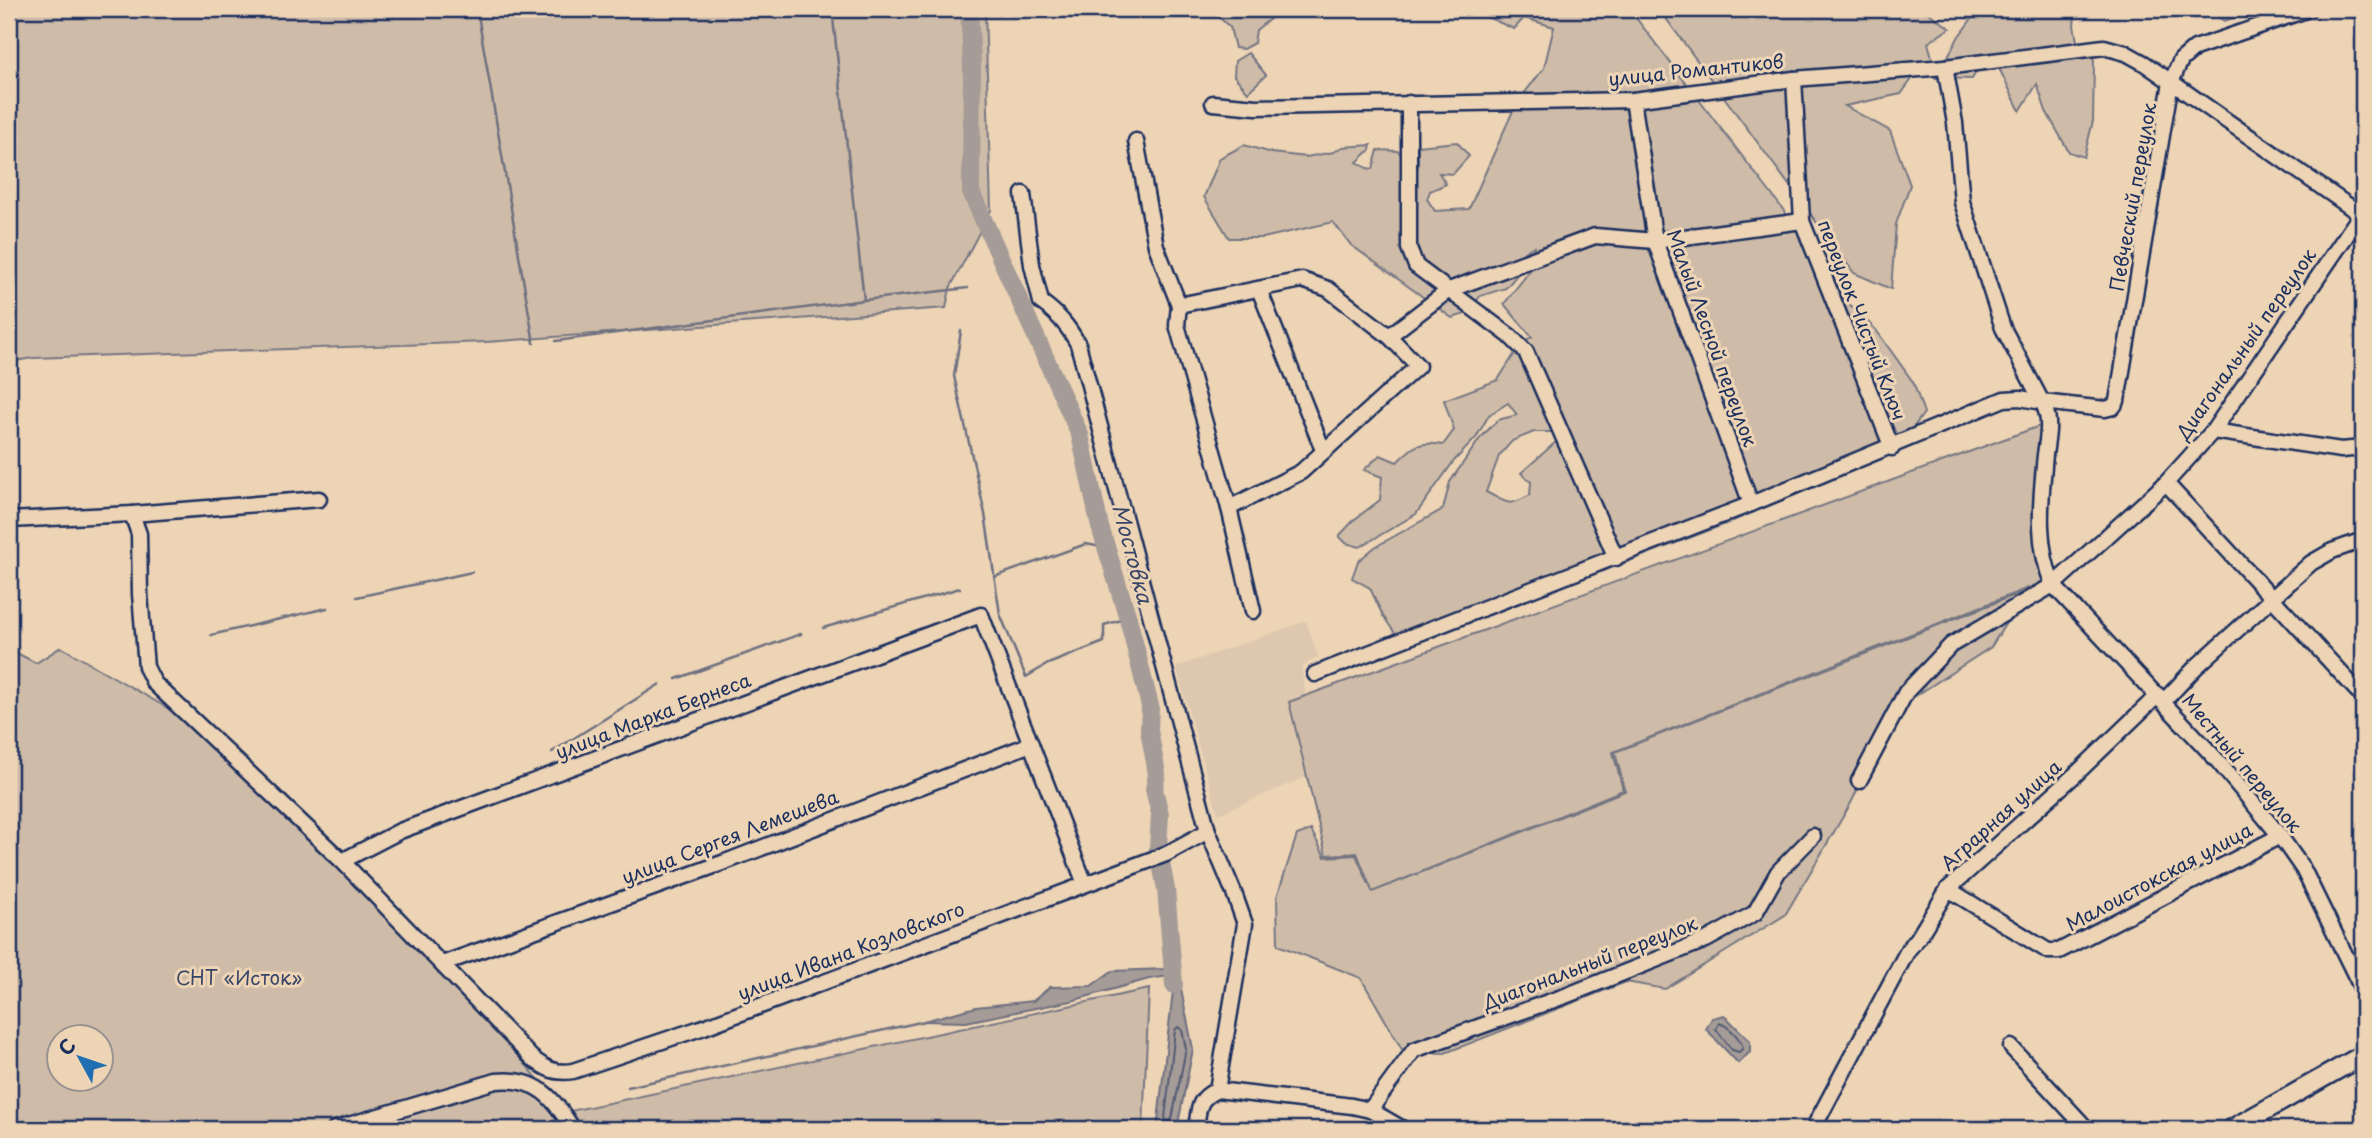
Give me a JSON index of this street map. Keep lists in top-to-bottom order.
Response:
{
  "streets": {
    "street": [
      "улица Романтиков",
      "Певческий переулок",
      "переулок Чистый Ключ",
      "Малый Лесной переулок",
      "Диагональный переулок",
      "улица Марка Бернеса",
      "Местный переулок",
      "Аграрная улица",
      "улица Сергея Лемешева",
      "Малоистокская улица",
      "улица Ивана Козловского"
    ]
  },
  "crossings": [
    ["улица Романтиков", "Певческий переулок"],
    ["улица Романтиков", "переулок Чистый Ключ"],
    ["улица Романтиков", "Малый Лесной переулок"],
    ["улица Романтиков", "Диагональный переулок"],
    ["Певческий переулок", "переулок Чистый Ключ"],
    ["Певческий переулок", "Малый Лесной переулок"],
    ["Диагональный переулок", "Местный переулок"],
    ["улица Марка Бернеса", "улица Сергея Лемешева"],
    ["Местный переулок", "Аграрная улица"],
    ["Местный переулок", "Малоистокская улица"],
    ["Аграрная улица", "Малоистокская улица"],
    ["улица Сергея Лемешева", "улица Ивана Козловского"]
  ],
  "water": ["Мостовка"],
  "parks": ["СНТ «Исток»"],
  "north": "top left"
}
